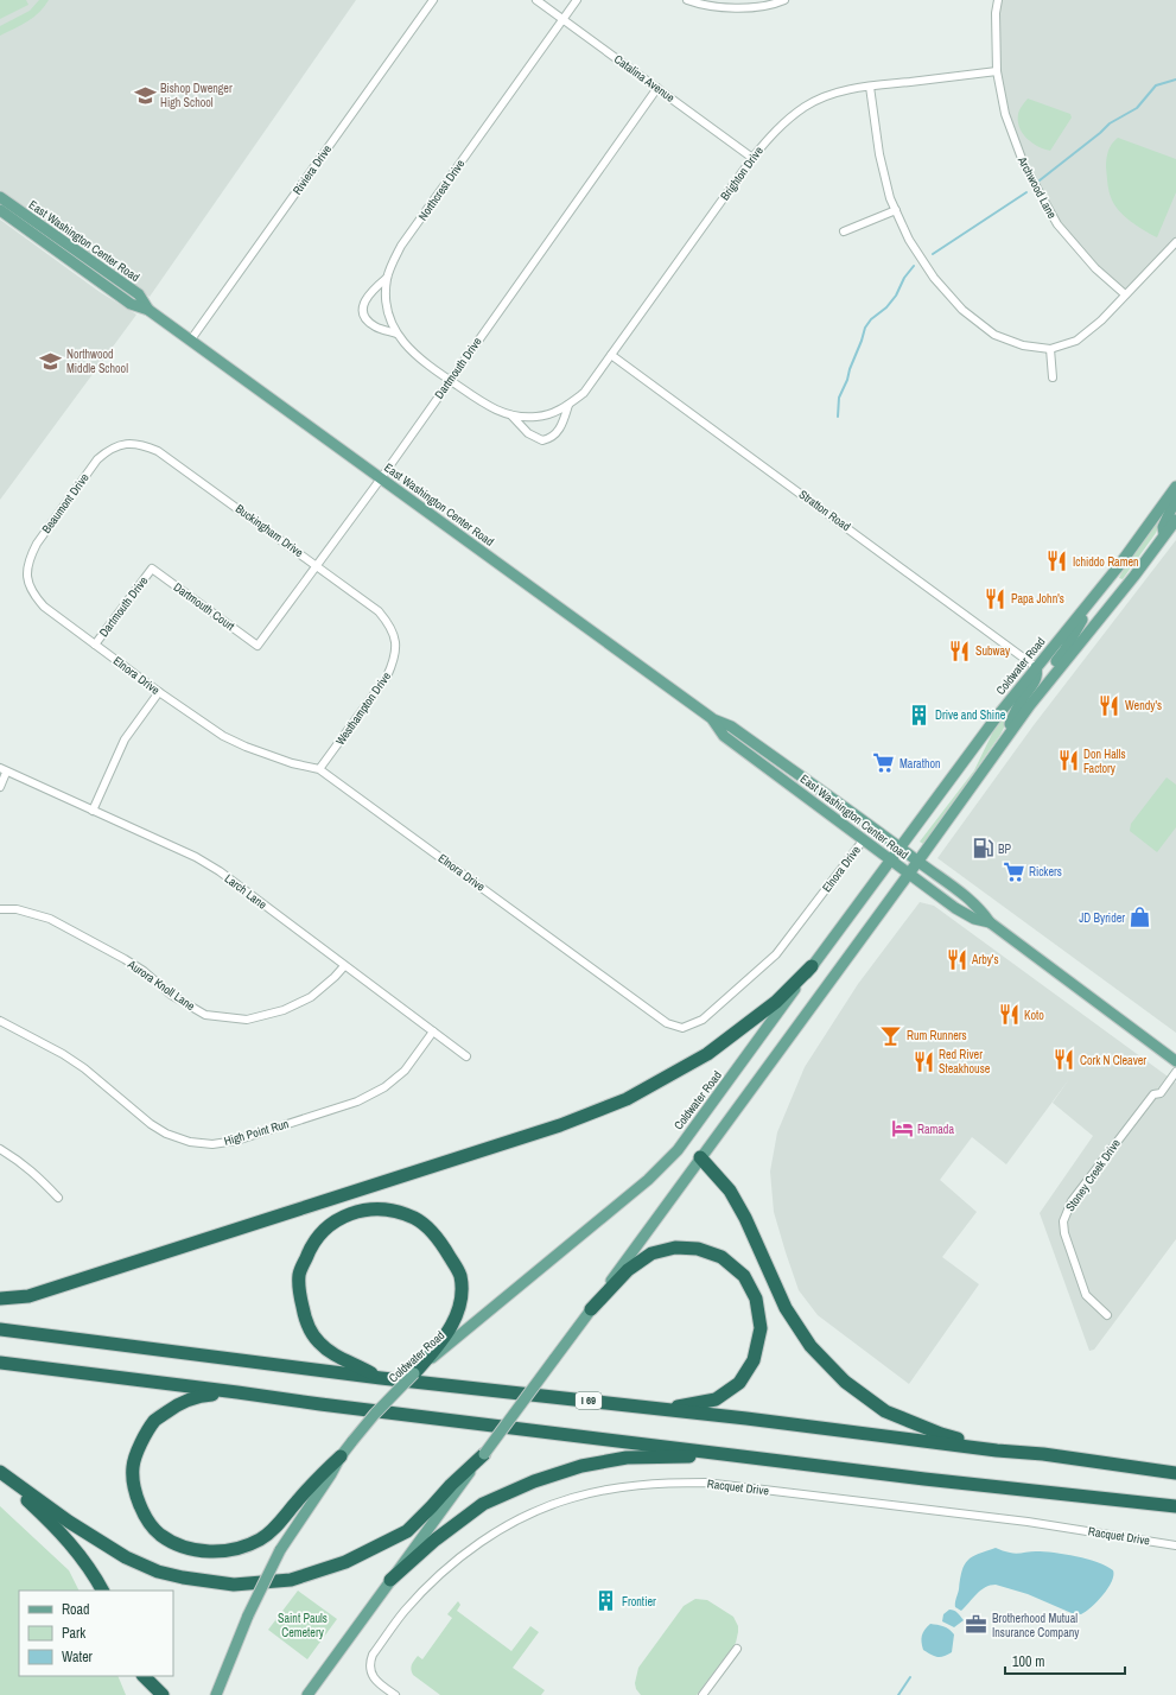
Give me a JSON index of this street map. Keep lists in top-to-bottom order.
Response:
{
  "streets": {
    "highway": ["I 69"],
    "main road": ["East Washington Center Road", "Coldwater Road"],
    "street": [
      "Catalina Avenue",
      "Riviera Drive",
      "Brighton Drive",
      "Archwood Lane",
      "Northcrest Drive",
      "Dartmouth Drive",
      "Beaumont Drive",
      "Stratton Road",
      "Buckingham Drive",
      "Dartmouth Court",
      "Elnora Drive",
      "Westhampton Drive",
      "Larch Lane",
      "Aurora Knoll Lane",
      "High Point Run",
      "Stoney Creek Drive",
      "Racquet Drive"
    ]
  },
  "crossings": [
    ["Catalina Avenue", "Brighton Drive"],
    ["Catalina Avenue", "Northcrest Drive"],
    ["Catalina Avenue", "Dartmouth Drive"],
    ["Riviera Drive", "East Washington Center Road"],
    ["Brighton Drive", "Archwood Lane"],
    ["Brighton Drive", "Northcrest Drive"],
    ["Brighton Drive", "Dartmouth Drive"],
    ["Brighton Drive", "Stratton Road"],
    ["Northcrest Drive", "Dartmouth Drive"],
    ["East Washington Center Road", "Dartmouth Drive"],
    ["East Washington Center Road", "Coldwater Road"],
    ["East Washington Center Road", "Elnora Drive"],
    ["Dartmouth Drive", "Buckingham Drive"],
    ["Dartmouth Drive", "Dartmouth Court"],
    ["Dartmouth Drive", "Elnora Drive"],
    ["Beaumont Drive", "Buckingham Drive"],
    ["Beaumont Drive", "Elnora Drive"],
    ["Stratton Road", "Coldwater Road"],
    ["Buckingham Drive", "Westhampton Drive"],
    ["Elnora Drive", "Westhampton Drive"],
    ["Larch Lane", "Aurora Knoll Lane"],
    ["Larch Lane", "High Point Run"]
  ],
  "parks": ["Saint Pauls Cemetery"],
  "places": {
    "school or university": ["Bishop Dwenger High School", "Northwood Middle School"],
    "restaurant": [
      "Ichiddo Ramen",
      "Papa John's",
      "Subway",
      "Wendy's",
      "Don Halls Factory",
      "Arby's",
      "Koto",
      "Cork N Cleaver",
      "Red River Steakhouse"
    ],
    "building": ["Drive and Shine", "Frontier"],
    "supermarket": ["Marathon", "Rickers"],
    "fuel station": ["BP"],
    "shop": ["JD Byrider"],
    "bar": ["Rum Runners"],
    "hotel": ["Ramada"],
    "office": ["Brotherhood Mutual Insurance Company"]
  },
  "legend": ["Road", "Park", "Water"],
  "scale_bar": "100 m"
}
